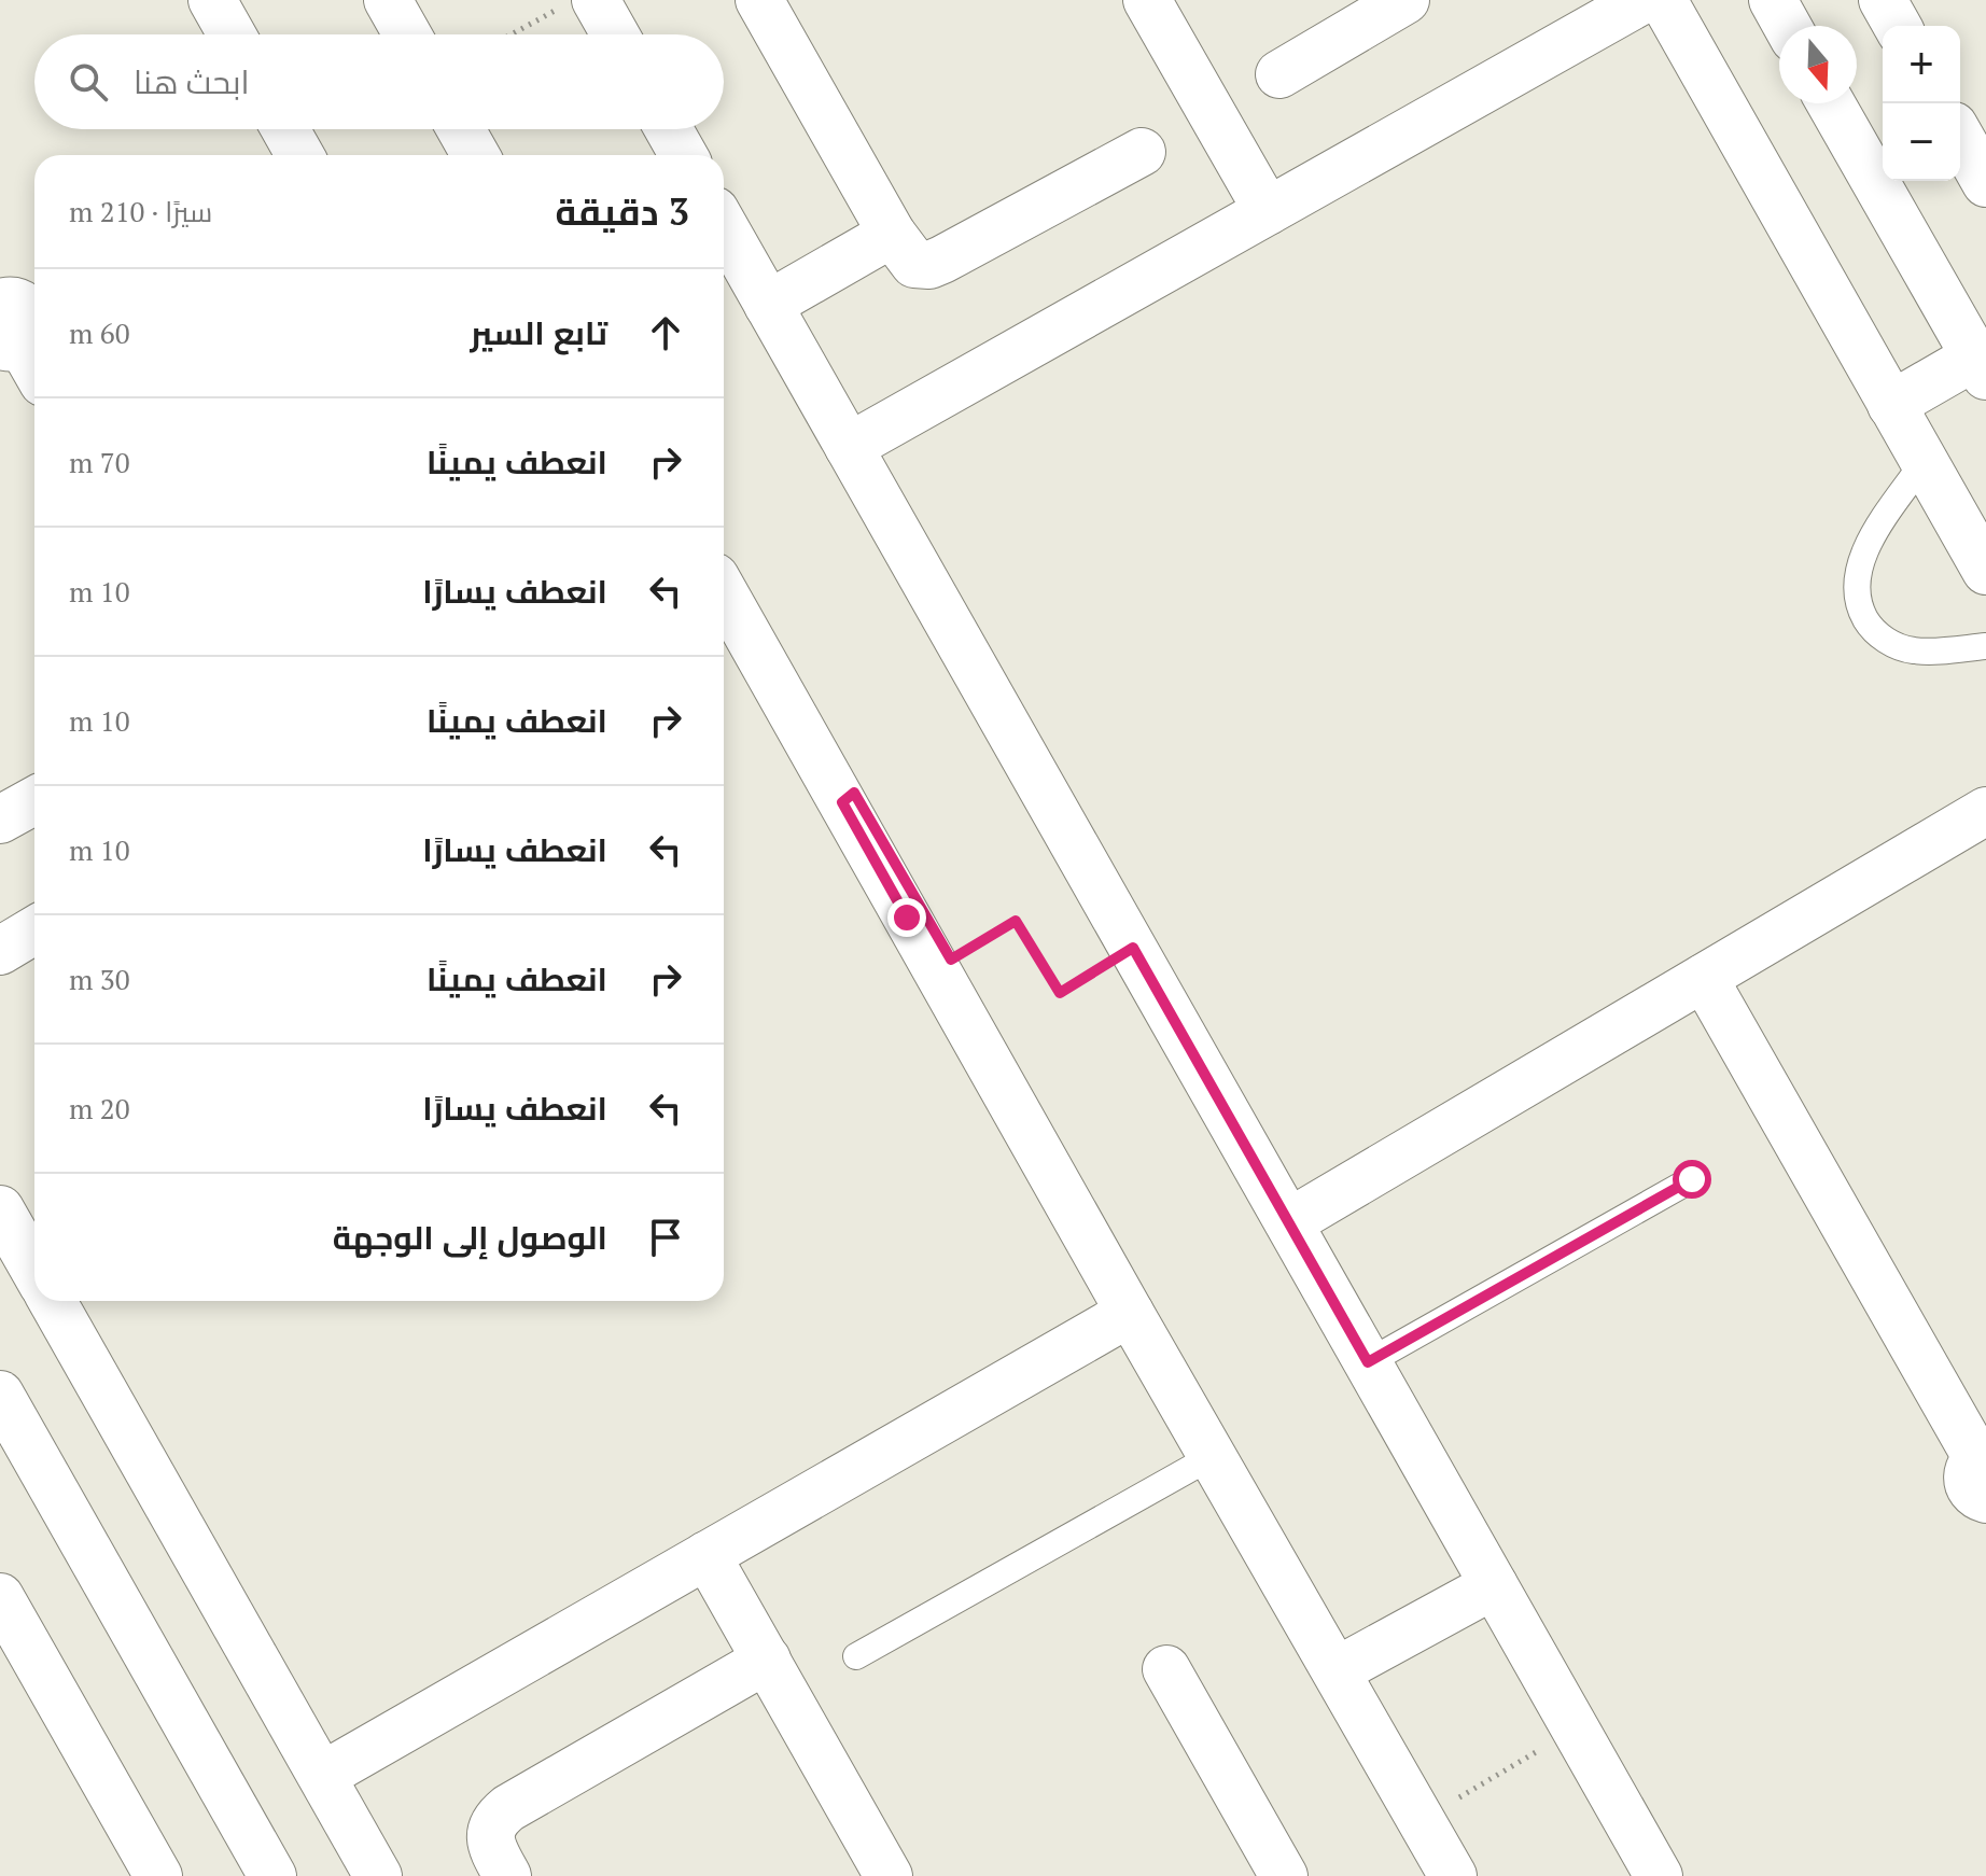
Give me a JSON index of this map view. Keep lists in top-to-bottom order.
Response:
{
  "north": "bottom",
  "page": {
    "map_buttons": ["+", "−"],
    "search": "ابحث هنا",
    "heading": ["3 دقيقة", "سيرًا · 210 m"],
    "list": [
      ["تابع السير", "60 m"],
      ["انعطف يمينًا", "70 m"],
      ["انعطف يسارًا", "10 m"],
      ["انعطف يمينًا", "10 m"],
      ["انعطف يسارًا", "10 m"],
      ["انعطف يمينًا", "30 m"],
      ["انعطف يسارًا", "20 m"],
      "الوصول إلى الوجهة"
    ]
  }
}
